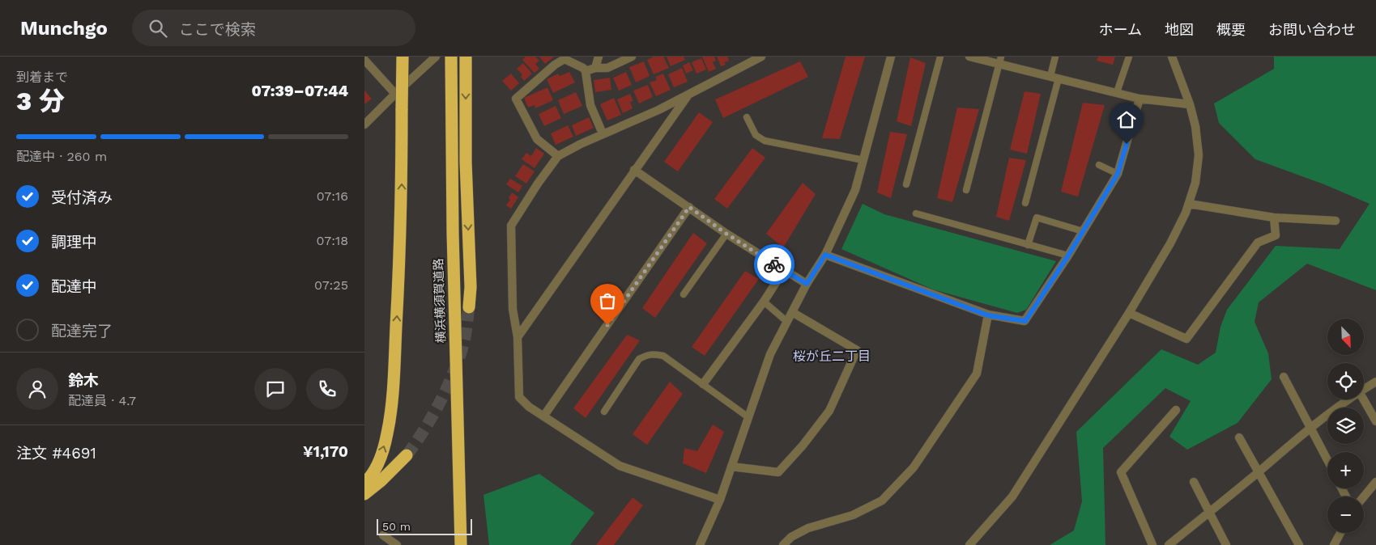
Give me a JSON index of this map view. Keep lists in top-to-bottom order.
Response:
{
  "streets": {
    "highway": ["横浜横須賀道路"]
  },
  "districts": ["桜が丘二丁目"],
  "scale_bar": "50 m",
  "north": "bottom right",
  "page": {
    "header": "Munchgo",
    "search": "ここで検索",
    "nav": [
      "ホーム",
      "地図",
      "概要",
      "お問い合わせ"
    ],
    "heading": ["3 分", "到着まで", "07:39–07:44"],
    "panel": [
      "鈴木",
      "配達員 · 4.7",
      "注文 #4691",
      "¥1,170"
    ],
    "bar": "配達中 · 260 m",
    "list": [
      ["受付済み", "07:16"],
      ["調理中", "07:18"],
      ["配達中", "07:25"],
      "配達完了"
    ],
    "map_buttons": ["+", "−"],
    "scale": "50 m"
  }
}
